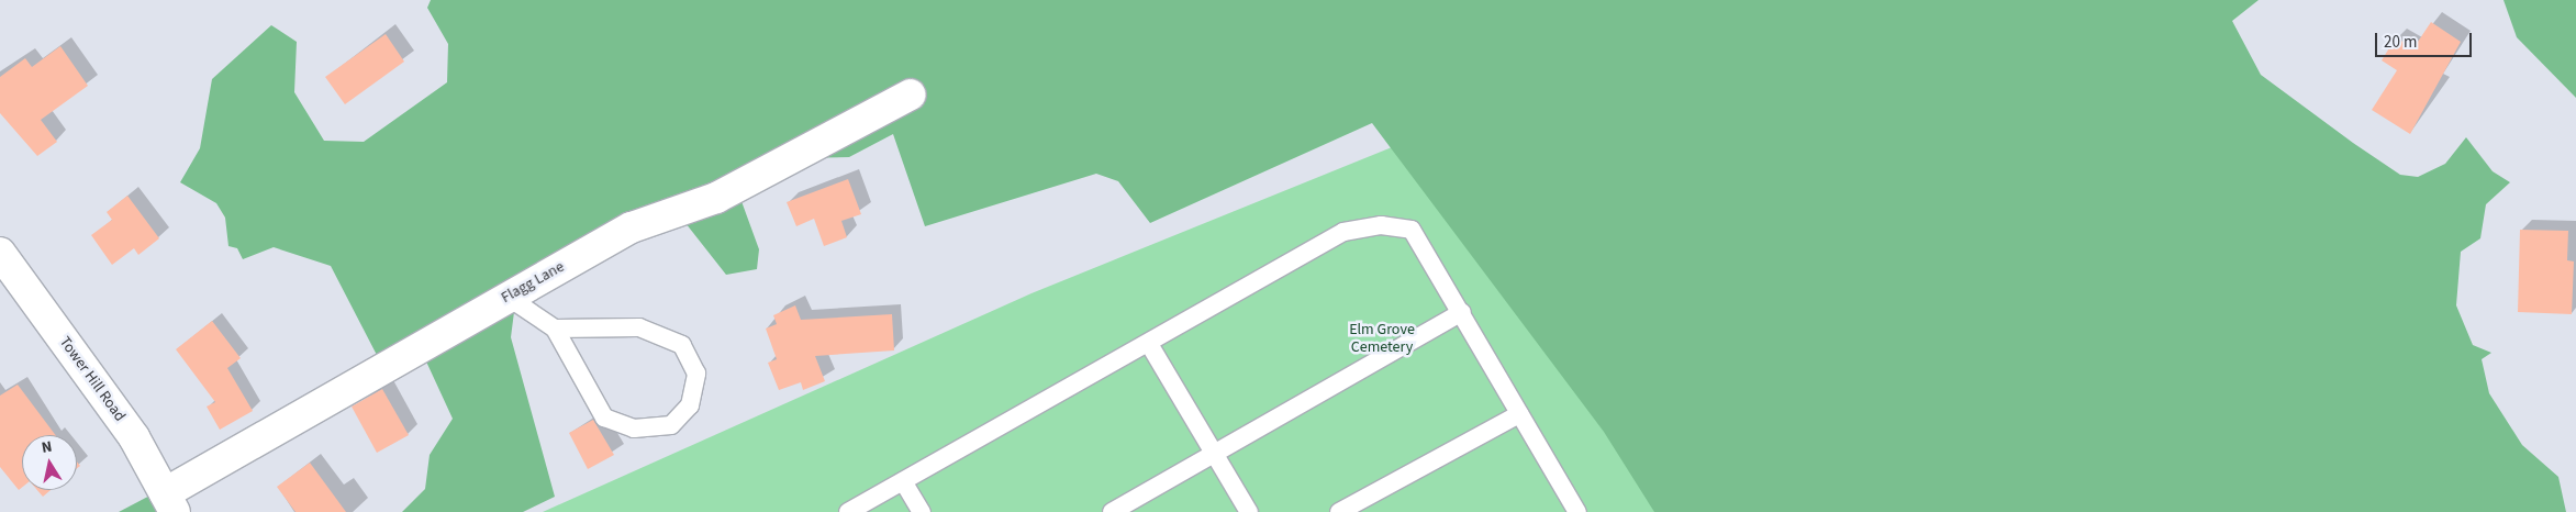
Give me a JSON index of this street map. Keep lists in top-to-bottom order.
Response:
{
  "streets": {
    "street": ["Flagg Lane", "Tower Hill Road"]
  },
  "crossings": [
    ["Flagg Lane", "Tower Hill Road"]
  ],
  "parks": ["Elm Grove Cemetery"],
  "scale_bar": "20 m",
  "north": "top"
}
